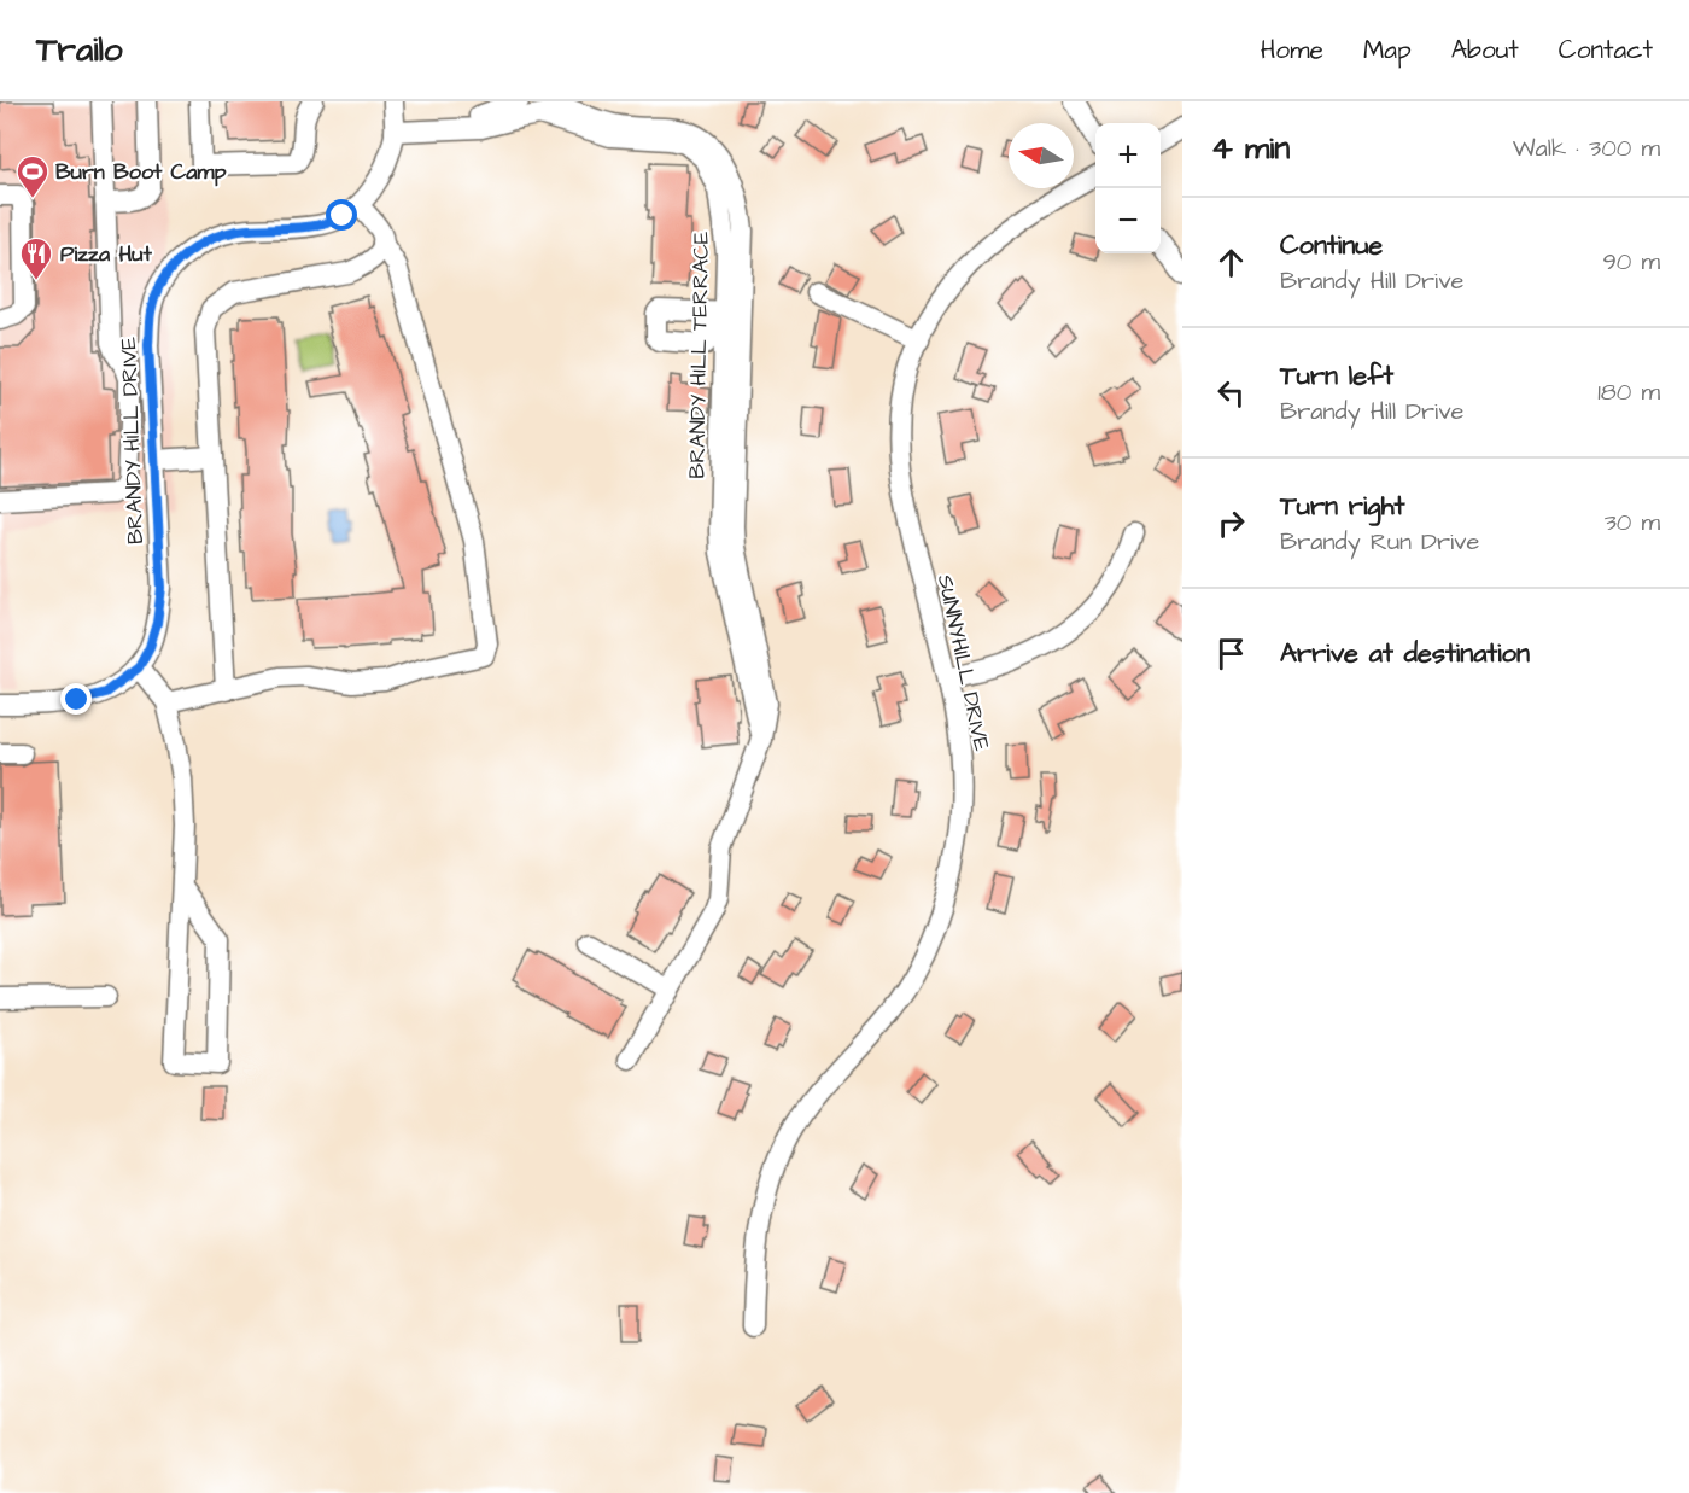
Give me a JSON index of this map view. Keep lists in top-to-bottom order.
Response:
{
  "streets": {
    "street": ["BRANDY HILL TERRACE", "BRANDY HILL DRIVE", "SUNNYHILL DRIVE"]
  },
  "crossings": [
    ["BRANDY HILL TERRACE", "BRANDY HILL DRIVE"]
  ],
  "places": {
    "sports": ["Burn Boot Camp"],
    "restaurant": ["Pizza Hut"]
  },
  "north": "left",
  "page": {
    "header": "Trailo",
    "nav": [
      "Home",
      "Map",
      "About",
      "Contact"
    ],
    "heading": ["4 min", "Walk · 300 m"],
    "map_buttons": ["+", "−"],
    "list": [
      ["Continue", "Brandy Hill Drive", "90 m"],
      ["Turn left", "Brandy Hill Drive", "180 m"],
      ["Turn right", "Brandy Run Drive", "30 m"],
      "Arrive at destination"
    ]
  }
}
